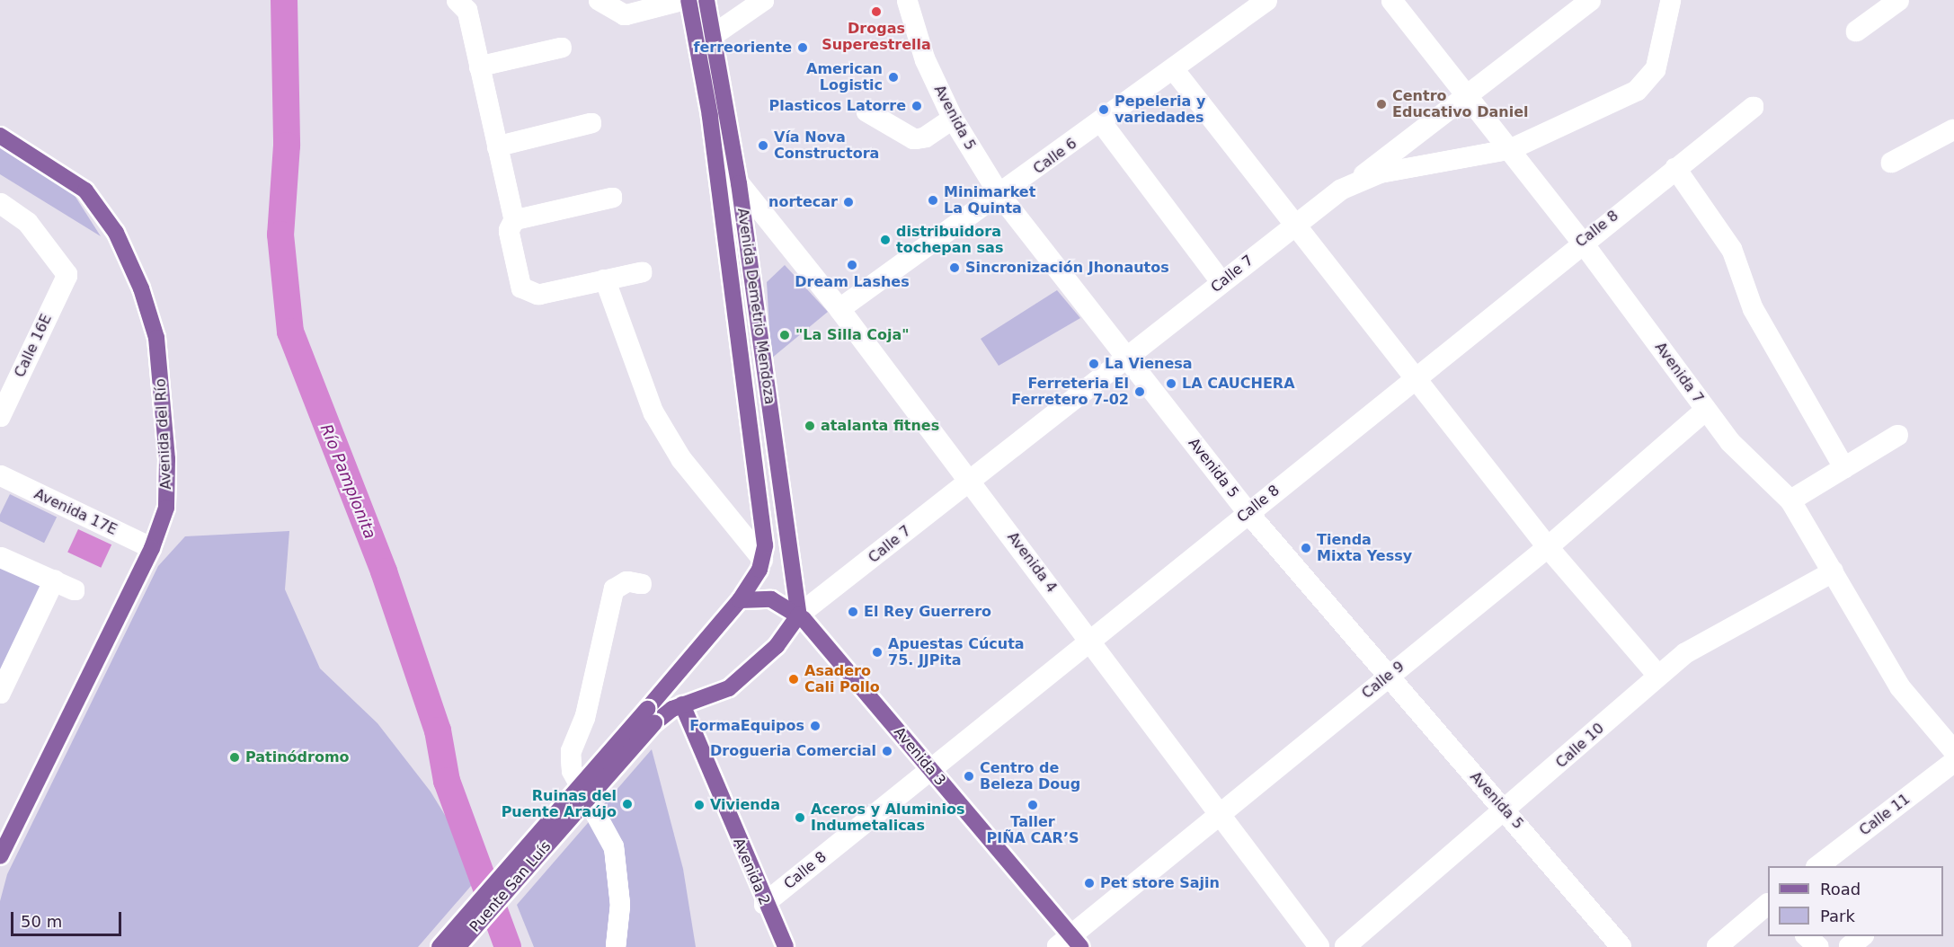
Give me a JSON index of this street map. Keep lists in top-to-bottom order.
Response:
{
  "streets": {
    "main road": [
      "Avenida Demetrio Mendoza",
      "Avenida del Río",
      "Avenida 3",
      "Avenida 2",
      "Puente San Luís"
    ],
    "street": [
      "Avenida 5",
      "Calle 6",
      "Calle 8",
      "Calle 7",
      "Calle 16E",
      "Avenida 7",
      "Avenida 17E",
      "Avenida 4",
      "Calle 9",
      "Calle 10",
      "Calle 11"
    ]
  },
  "crossings": [
    ["Avenida 5", "Calle 6"],
    ["Avenida 5", "Calle 8"],
    ["Avenida 5", "Calle 7"],
    ["Avenida 5", "Calle 9"],
    ["Avenida 5", "Calle 10"],
    ["Calle 6", "Avenida 4"],
    ["Calle 8", "Avenida 7"],
    ["Calle 8", "Avenida 4"],
    ["Calle 8", "Avenida 3"],
    ["Calle 8", "Avenida 2"],
    ["Calle 7", "Avenida Demetrio Mendoza"],
    ["Calle 7", "Avenida 7"],
    ["Calle 7", "Avenida 4"],
    ["Calle 7", "Avenida 3"],
    ["Calle 7", "Puente San Luís"],
    ["Avenida Demetrio Mendoza", "Avenida 4"],
    ["Avenida Demetrio Mendoza", "Avenida 3"],
    ["Avenida Demetrio Mendoza", "Puente San Luís"],
    ["Avenida 7", "Calle 9"],
    ["Avenida 7", "Calle 10"],
    ["Avenida del Río", "Avenida 17E"],
    ["Avenida 4", "Calle 9"],
    ["Calle 9", "Avenida 3"],
    ["Avenida 3", "Puente San Luís"],
    ["Avenida 2", "Puente San Luís"]
  ],
  "water": ["Río Pamplonita"],
  "places": [
    "Drogas Superestrella",
    "ferreoriente",
    "American Logistic",
    "Centro Educativo Daniel",
    "Plasticos Latorre",
    "Pepeleria y variedades",
    "Vía Nova Constructora",
    "Minimarket La Quinta",
    "nortecar",
    "distribuidora tochepan sas",
    "Dream Lashes",
    "Sincronización Jhonautos",
    "\"La Silla Coja\"",
    "La Vienesa",
    "LA CAUCHERA",
    "Ferreteria El Ferretero 7-02",
    "atalanta fitnes",
    "Tienda Mixta Yessy",
    "El Rey Guerrero",
    "Apuestas Cúcuta 75. JJPita",
    "Asadero Cali Pollo",
    "FormaEquipos",
    "Drogueria Comercial",
    "Patinódromo",
    "Centro de Beleza Doug",
    "Ruinas del Puente Araújo",
    "Vivienda",
    "Taller PIÑA CAR’S",
    "Aceros y Aluminios Indumetalicas",
    "Pet store Sajin"
  ],
  "legend": ["Road", "Park"],
  "scale_bar": "50 m"
}
